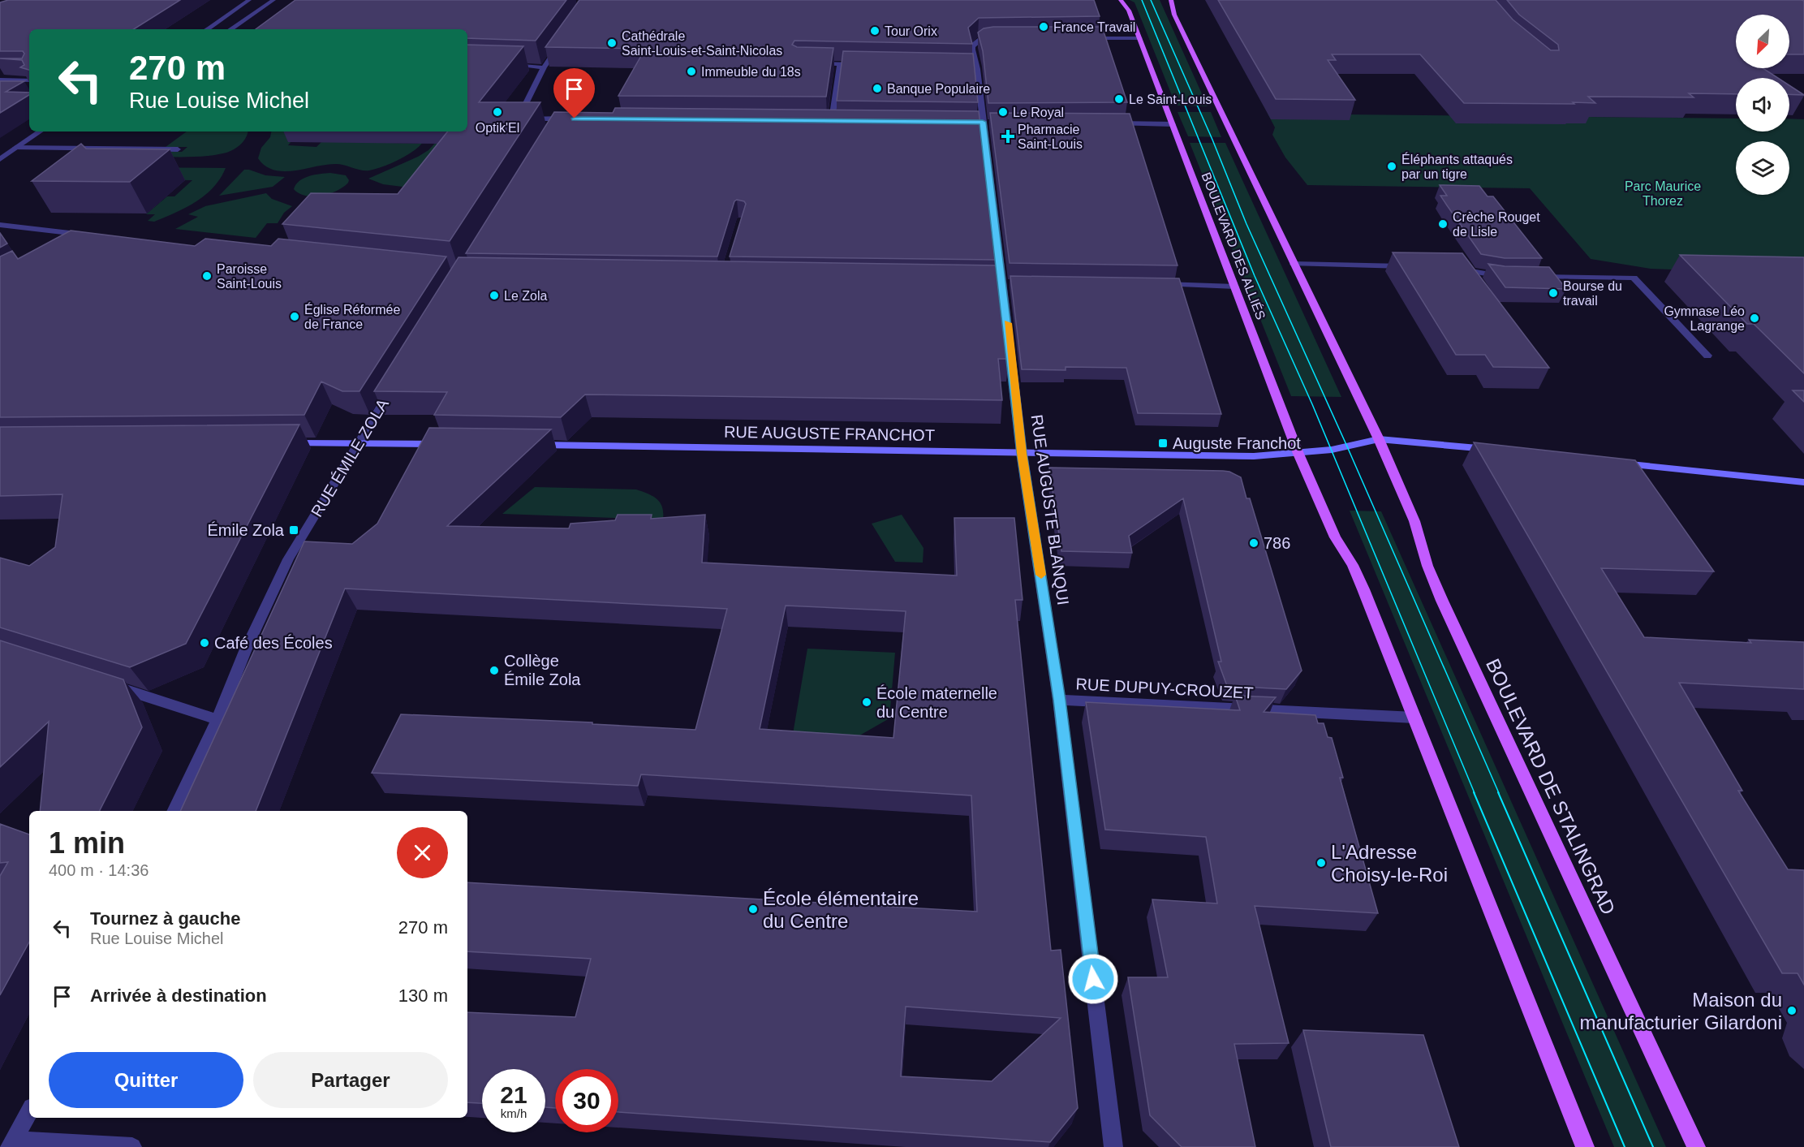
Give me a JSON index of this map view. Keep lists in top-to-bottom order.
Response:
{
  "streets": {
    "main road": ["BOULEVARD DES ALLIÉS", "BOULEVARD DE STALINGRAD"],
    "street": [
      "RUE AUGUSTE FRANCHOT",
      "RUE ÉMILE ZOLA",
      "RUE AUGUSTE BLANQUI",
      "RUE DUPUY-CROUZET"
    ]
  },
  "crossings": [
    ["BOULEVARD DES ALLIÉS", "RUE AUGUSTE FRANCHOT"],
    ["BOULEVARD DES ALLIÉS", "RUE DUPUY-CROUZET"],
    ["RUE AUGUSTE FRANCHOT", "RUE AUGUSTE BLANQUI"],
    ["RUE AUGUSTE FRANCHOT", "BOULEVARD DE STALINGRAD"],
    ["RUE AUGUSTE BLANQUI", "RUE DUPUY-CROUZET"]
  ],
  "parks": ["Parc Maurice Thorez"],
  "places": {
    "other": [
      "France Travail",
      "Tour Orix",
      "Cathédrale Saint-Louis-et-Saint-Nicolas",
      "Immeuble du 18s",
      "Banque Populaire",
      "Le Saint-Louis",
      "Optik'El",
      "Le Royal",
      "Éléphants attaqués par un tigre",
      "Crèche Rouget de Lisle",
      "Paroisse Saint-Louis",
      "Bourse du travail",
      "Le Zola",
      "Église Réformée de France",
      "Gymnase Léo Lagrange",
      "786",
      "Café des Écoles",
      "Collège Émile Zola",
      "École maternelle du Centre",
      "L'Adresse Choisy-le-Roi",
      "École élémentaire du Centre",
      "Maison du manufacturier Gilardoni"
    ],
    "health": ["Pharmacie Saint-Louis"],
    "transit": ["Auguste Franchot", "Émile Zola"]
  },
  "north": "bottom left",
  "page": {
    "turn": ["270 m", "Rue Louise Michel"],
    "heading": ["1 min", "400 m · 14:36"],
    "list": [
      {
        "name": "Tournez à gauche",
        "note": "Rue Louise Michel",
        "value": "270 m"
      },
      {
        "name": "Arrivée à destination",
        "value": "130 m"
      }
    ],
    "buttons": ["Quitter", "Partager"],
    "speed": "21 km/h",
    "limit": "30"
  }
}
